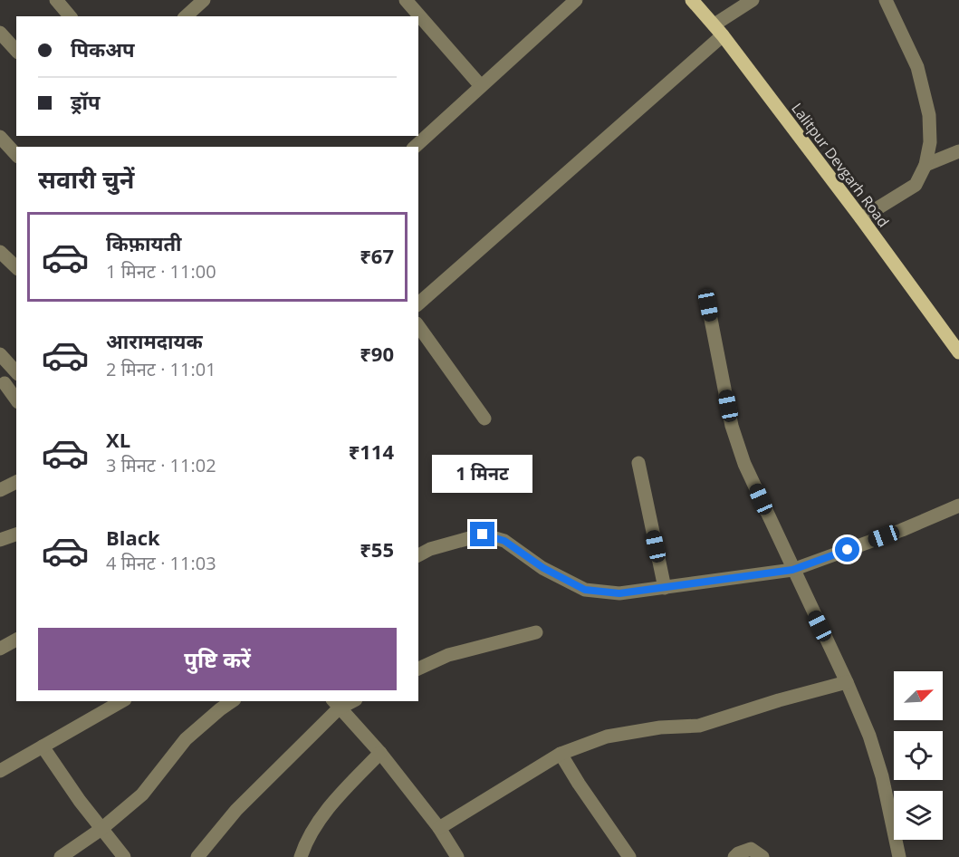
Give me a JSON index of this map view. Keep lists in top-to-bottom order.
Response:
{
  "streets": {
    "main road": ["Lalitpur Devgarh Road"]
  },
  "north": "top right",
  "page": {
    "banner": ["पिकअप", "ड्रॉप"],
    "heading": "सवारी चुनें",
    "list": [
      {
        "name": "किफ़ायती",
        "note": "1 मिनट · 11:00",
        "value": "₹67"
      },
      {
        "name": "आरामदायक",
        "note": "2 मिनट · 11:01",
        "value": "₹90"
      },
      {
        "name": "XL",
        "note": "3 मिनट · 11:02",
        "value": "₹114"
      },
      {
        "name": "Black",
        "note": "4 मिनट · 11:03",
        "value": "₹55"
      }
    ],
    "bubble": "1 मिनट",
    "buttons": "पुष्टि करें"
  }
}
